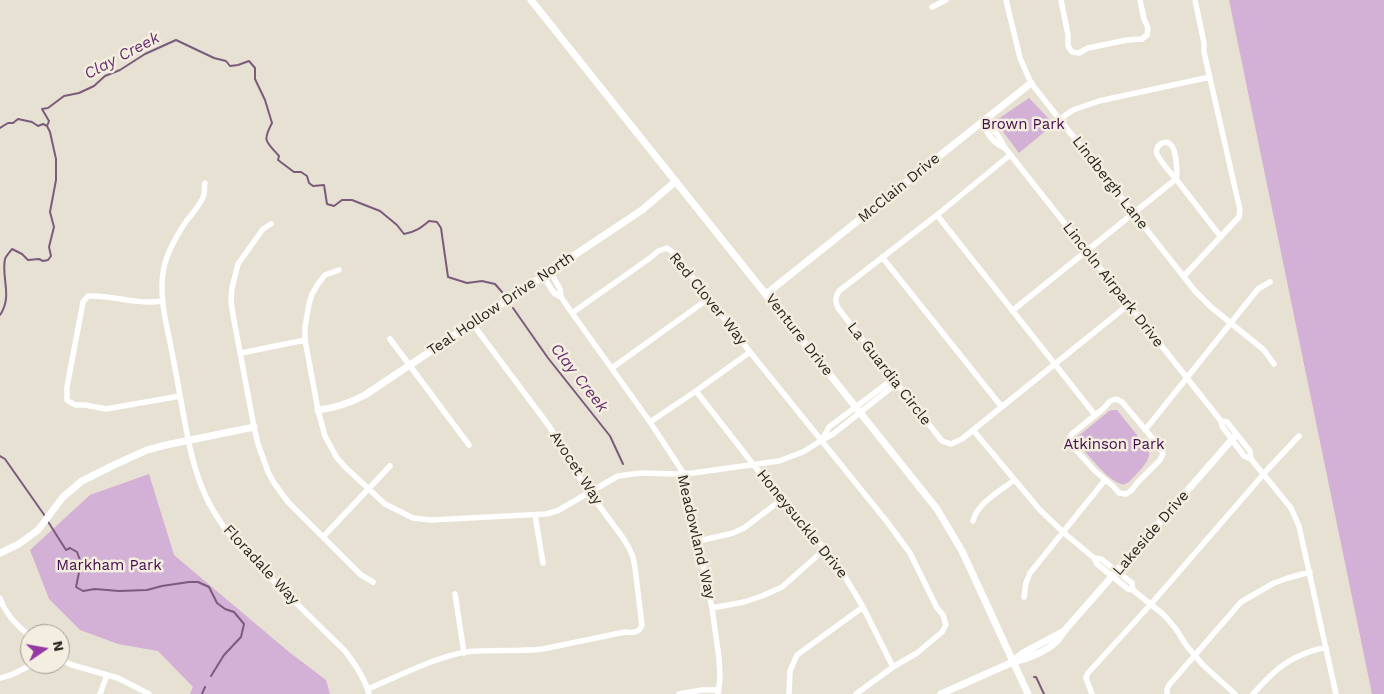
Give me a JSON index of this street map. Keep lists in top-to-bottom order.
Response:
{
  "streets": {
    "street": [
      "Lindbergh Lane",
      "McClain Drive",
      "Lincoln Airpark Drive",
      "Red Clover Way",
      "Teal Hollow Drive North",
      "Venture Drive",
      "La Guardia Circle",
      "Avocet Way",
      "Honeysuckle Drive",
      "Lakeside Drive",
      "Meadowland Way",
      "Floradale Way"
    ]
  },
  "crossings": [
    ["Lindbergh Lane", "McClain Drive"],
    ["McClain Drive", "Lincoln Airpark Drive"],
    ["McClain Drive", "Venture Drive"],
    ["Lincoln Airpark Drive", "La Guardia Circle"],
    ["Lincoln Airpark Drive", "Lakeside Drive"],
    ["Red Clover Way", "Honeysuckle Drive"],
    ["Red Clover Way", "Meadowland Way"],
    ["Teal Hollow Drive North", "Venture Drive"],
    ["Teal Hollow Drive North", "Avocet Way"],
    ["Teal Hollow Drive North", "Meadowland Way"],
    ["Venture Drive", "Lakeside Drive"]
  ],
  "water": ["Clay Creek"],
  "parks": ["Brown Park", "Atkinson Park", "Markham Park"],
  "north": "right"
}
